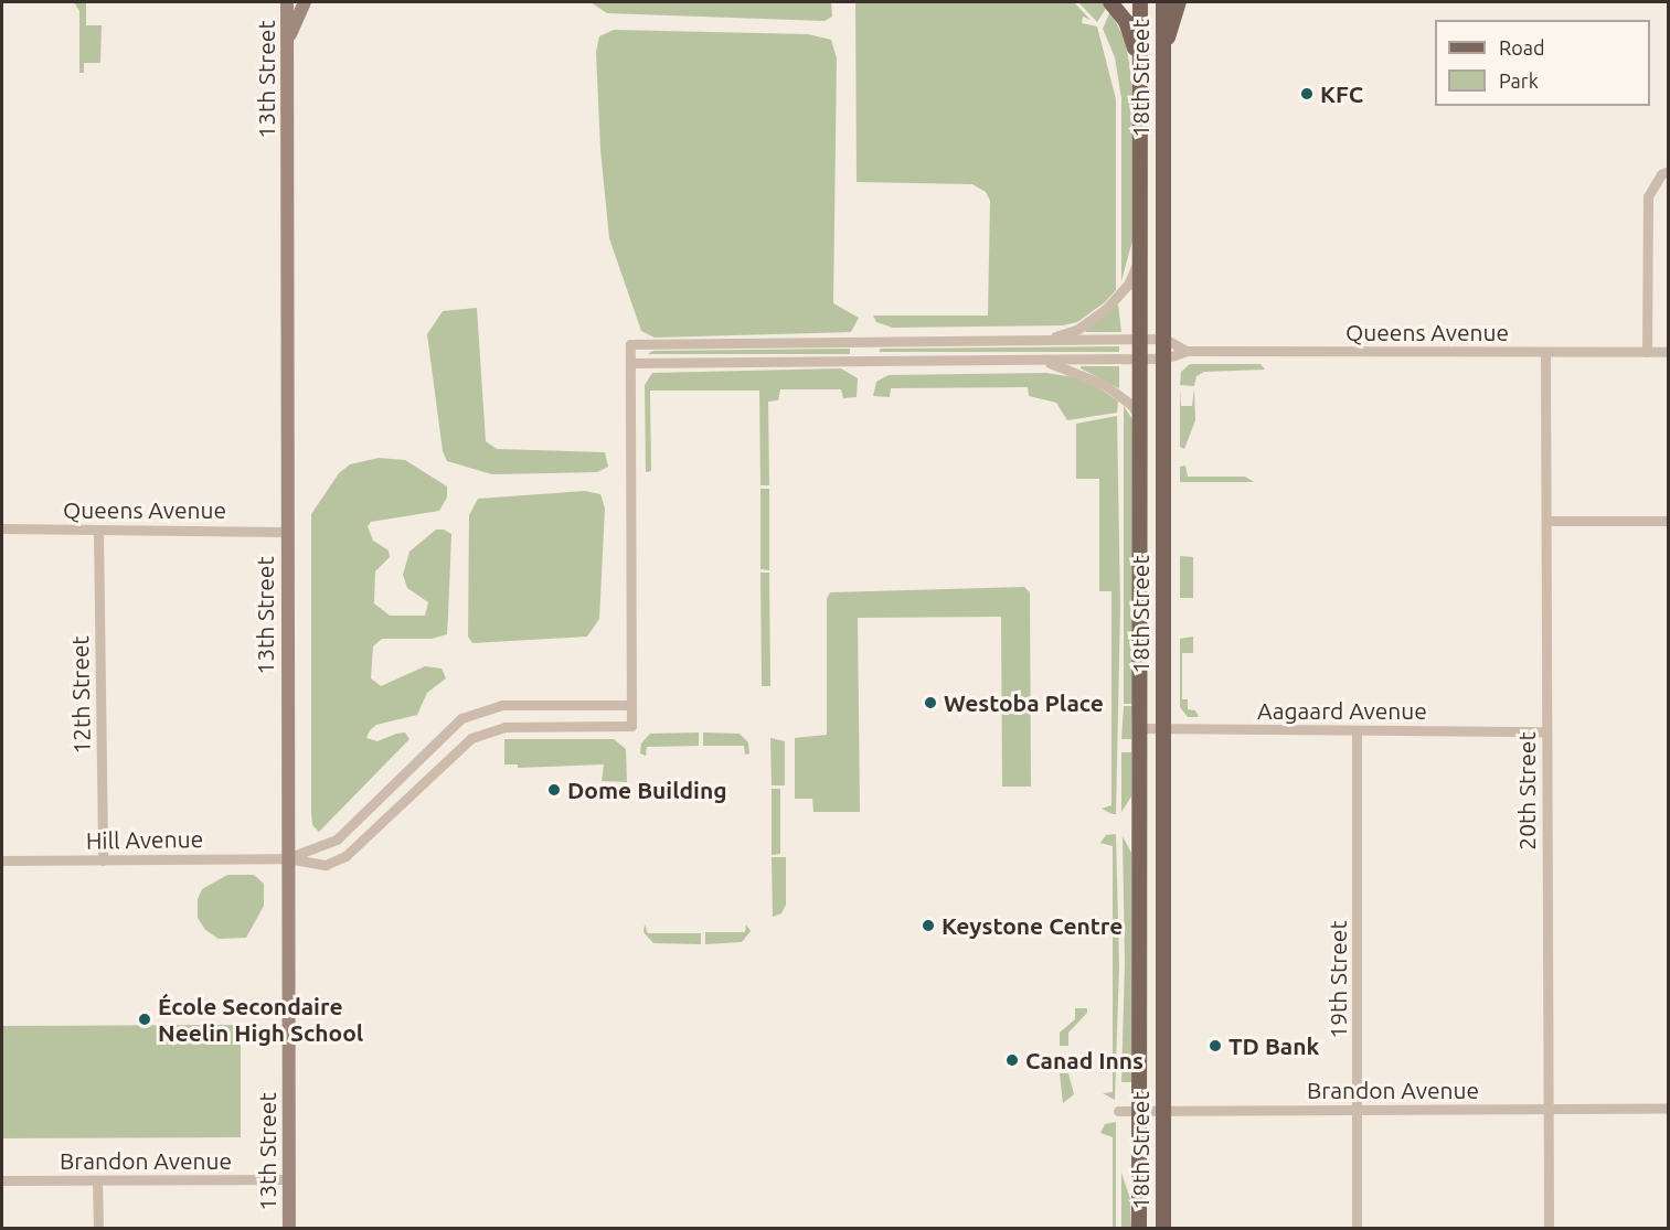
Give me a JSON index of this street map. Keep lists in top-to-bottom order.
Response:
{
  "streets": {
    "main road": ["18th Street"],
    "street": [
      "13th Street",
      "Queens Avenue",
      "12th Street",
      "Aagaard Avenue",
      "20th Street",
      "Hill Avenue",
      "19th Street",
      "Brandon Avenue"
    ]
  },
  "crossings": [
    ["18th Street", "Aagaard Avenue"],
    ["18th Street", "Brandon Avenue"],
    ["13th Street", "Queens Avenue"],
    ["13th Street", "Hill Avenue"],
    ["13th Street", "Brandon Avenue"],
    ["Queens Avenue", "12th Street"],
    ["Queens Avenue", "20th Street"],
    ["12th Street", "Hill Avenue"],
    ["Aagaard Avenue", "20th Street"],
    ["Aagaard Avenue", "19th Street"],
    ["20th Street", "Brandon Avenue"],
    ["19th Street", "Brandon Avenue"]
  ],
  "places": [
    "KFC",
    "Westoba Place",
    "Dome Building",
    "Keystone Centre",
    "École Secondaire Neelin High School",
    "TD Bank",
    "Canad Inns"
  ],
  "legend": ["Road", "Park"]
}
